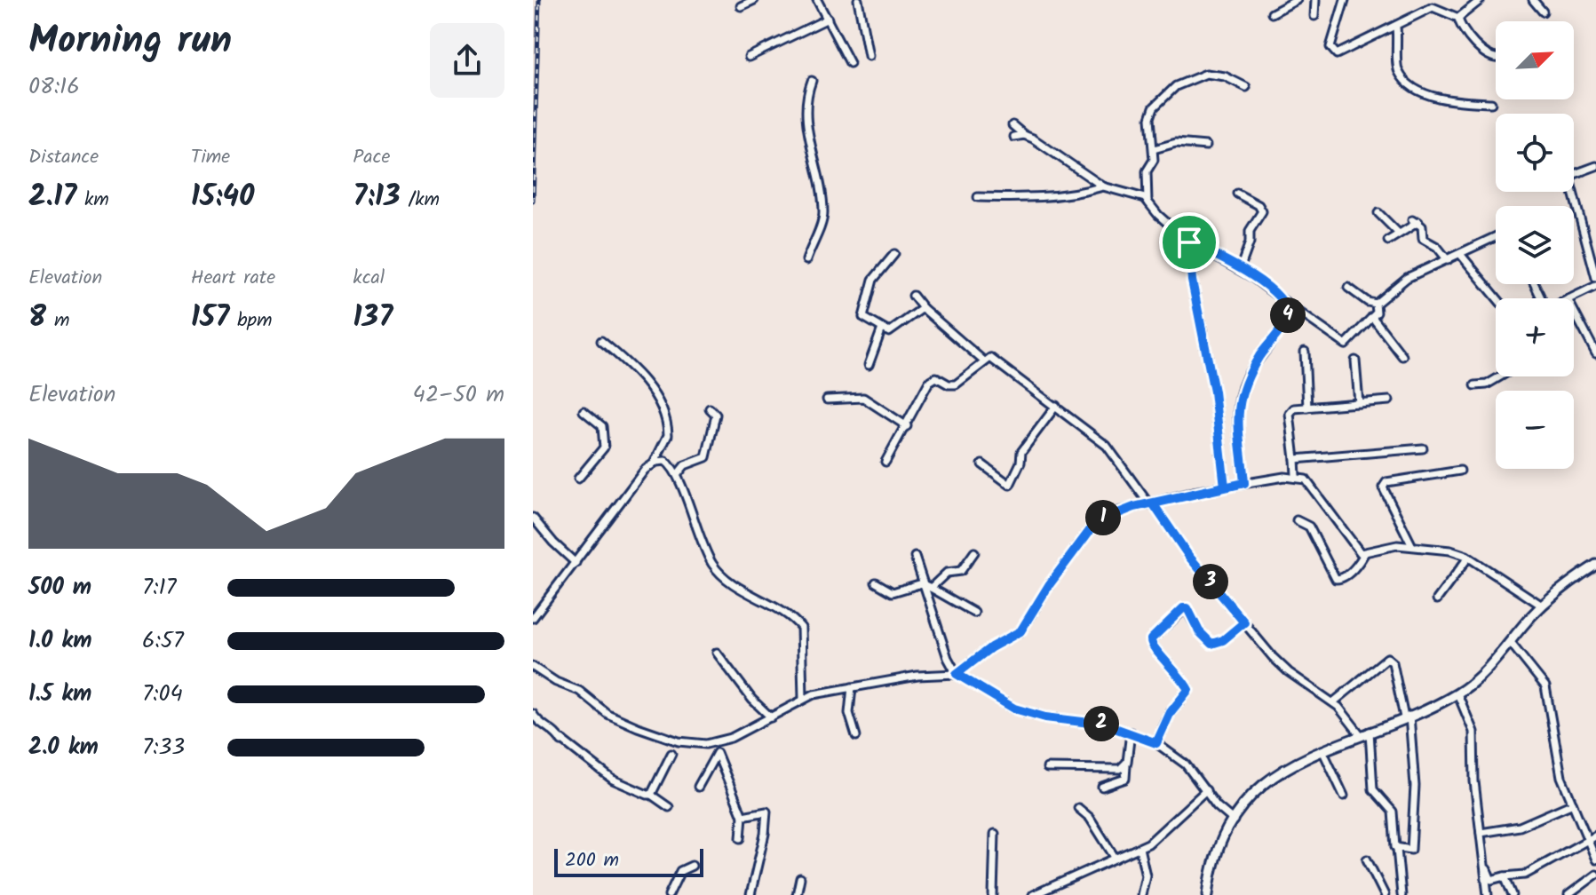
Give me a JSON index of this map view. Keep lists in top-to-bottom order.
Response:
{
  "scale_bar": "200 m",
  "north": "top right",
  "page": {
    "heading": ["Morning run", "08:16"],
    "map_buttons": ["+", "−"],
    "stats": [
      ["Distance", "2.17 km"],
      ["Time", "15:40"],
      ["Pace", "7:13 /km"],
      ["Elevation", "8 m"],
      ["Heart rate", "157 bpm"],
      ["kcal", "137"]
    ],
    "pins": [
      "4",
      "1",
      "3",
      "2"
    ],
    "chart": ["Elevation", "42–50 m"],
    "list": [
      {
        "name": "500 m",
        "note": "7:17"
      },
      {
        "name": "1.0 km",
        "note": "6:57"
      },
      {
        "name": "1.5 km",
        "note": "7:04"
      },
      {
        "name": "2.0 km",
        "note": "7:33"
      }
    ],
    "scale": "200 m"
  }
}
